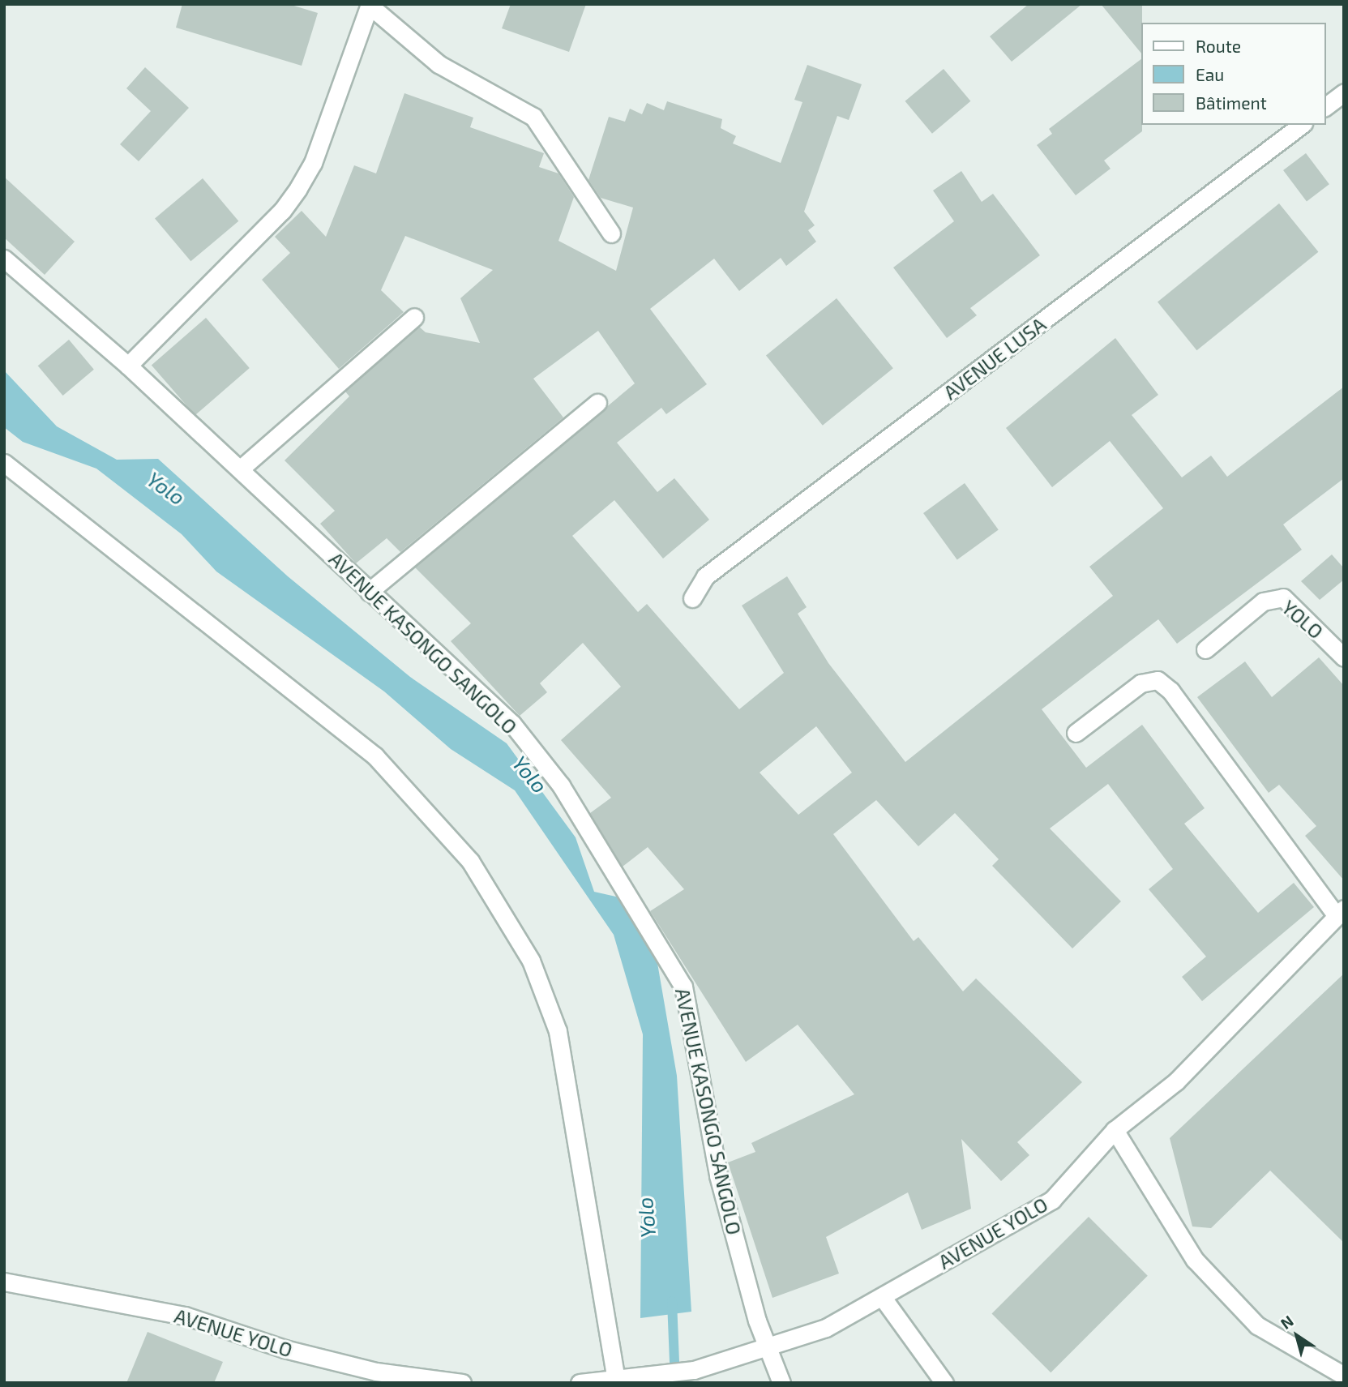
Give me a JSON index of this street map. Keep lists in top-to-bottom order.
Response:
{
  "streets": {
    "street": [
      "AVENUE LUSA",
      "YOLO",
      "AVENUE KASONGO SANGOLO",
      "AVENUE YOLO"
    ]
  },
  "crossings": [
    ["AVENUE KASONGO SANGOLO", "AVENUE YOLO"]
  ],
  "water": ["Yolo"],
  "legend": ["Route", "Eau", "Bâtiment"],
  "north": "top left"
}
